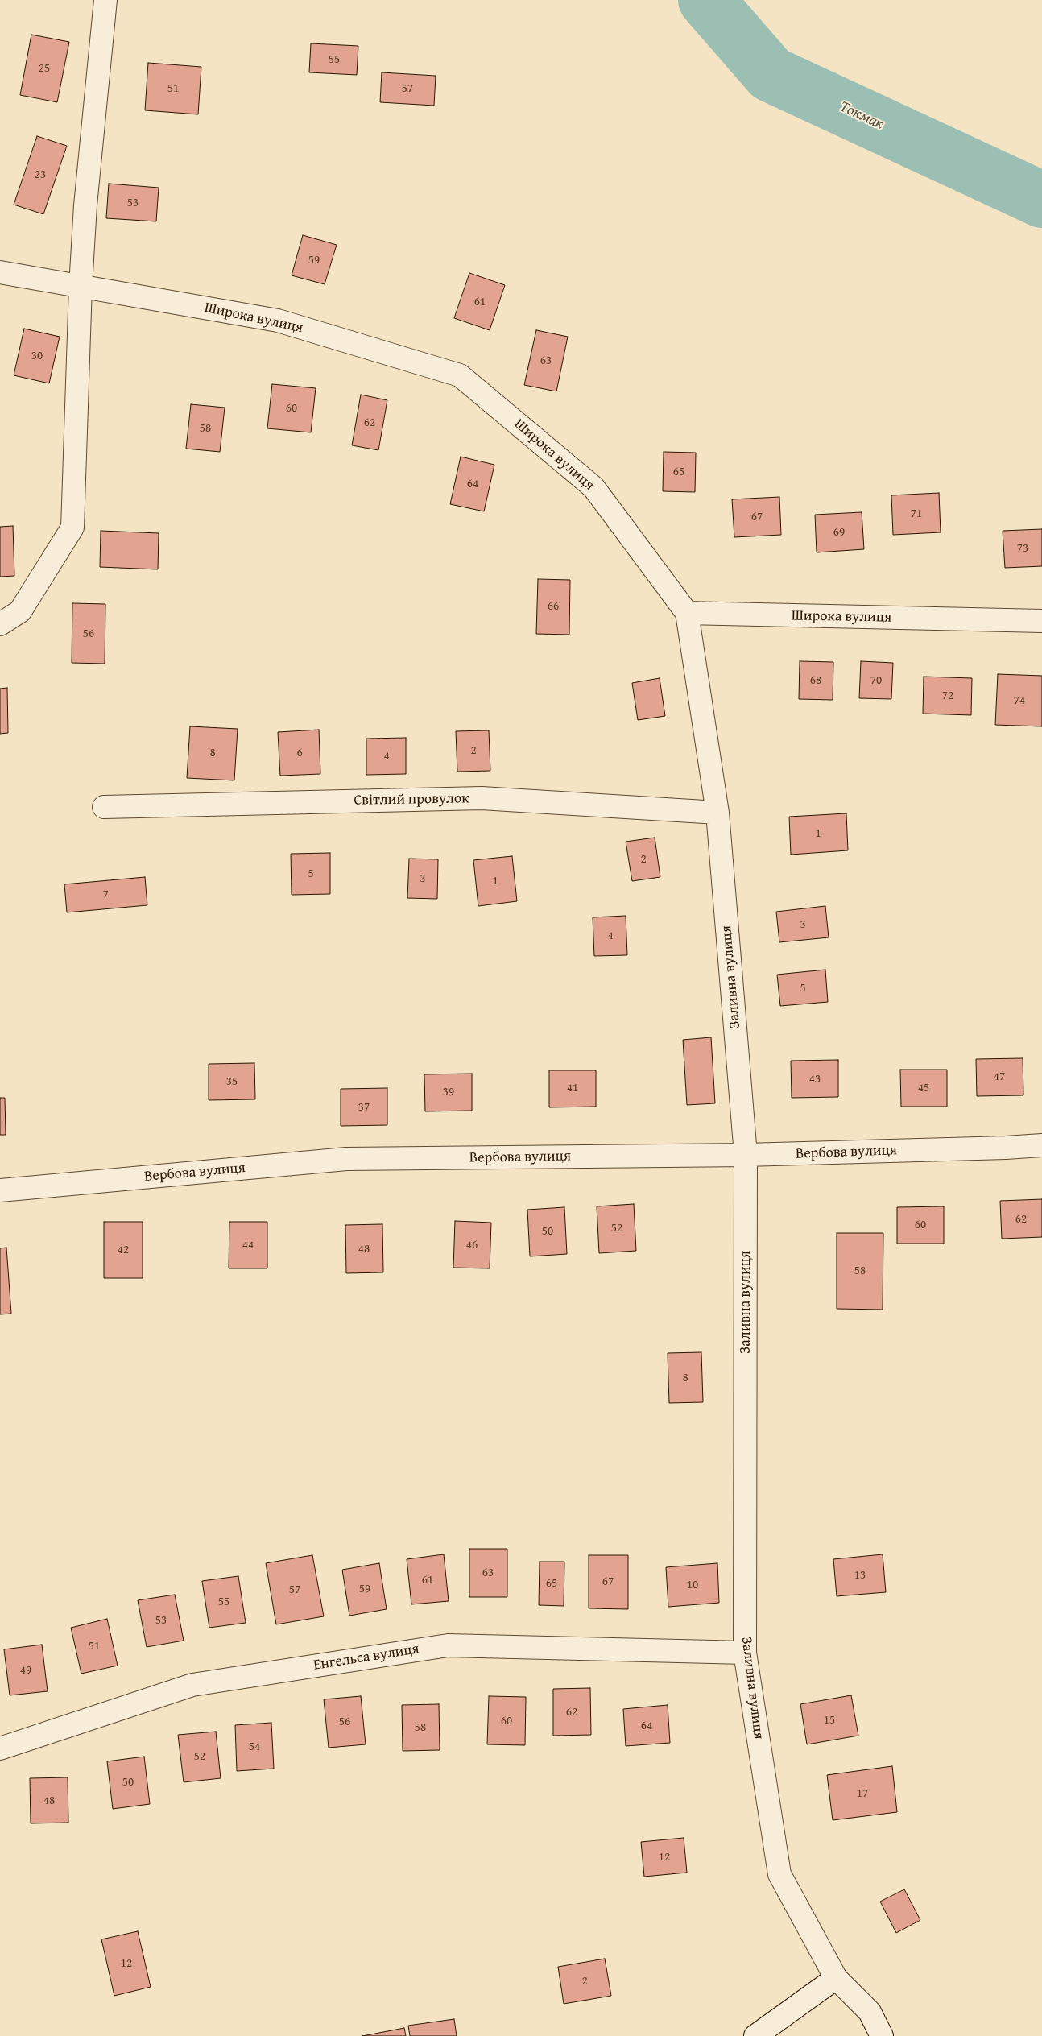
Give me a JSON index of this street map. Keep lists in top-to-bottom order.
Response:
{
  "streets": {
    "street": [
      "Широка вулиця",
      "Світлий провулок",
      "Заливна вулиця",
      "Вербова вулиця",
      "Енгельса вулиця"
    ]
  },
  "crossings": [
    ["Широка вулиця", "Заливна вулиця"],
    ["Світлий провулок", "Заливна вулиця"],
    ["Заливна вулиця", "Вербова вулиця"],
    ["Заливна вулиця", "Енгельса вулиця"]
  ],
  "water": ["Токмак"],
  "house_numbers": [
    "55",
    "25",
    "51",
    "57",
    "23",
    "53",
    "59",
    "61",
    "30",
    "63",
    "60",
    "62",
    "58",
    "65",
    "64",
    "71",
    "67",
    "69",
    "73",
    "66",
    "56",
    "68",
    "70",
    "72",
    "74",
    "2",
    "8",
    "6",
    "4",
    "1",
    "2",
    "5",
    "3",
    "1",
    "7",
    "3",
    "4",
    "5",
    "47",
    "43",
    "35",
    "41",
    "45",
    "39",
    "37",
    "62",
    "60",
    "52",
    "50",
    "44",
    "46",
    "48",
    "42",
    "58",
    "8",
    "63",
    "13",
    "61",
    "67",
    "65",
    "10",
    "59",
    "57",
    "55",
    "53",
    "51",
    "49",
    "62",
    "15",
    "60",
    "56",
    "64",
    "58",
    "54",
    "52",
    "50",
    "17",
    "48",
    "12",
    "12",
    "2"
  ]
}
